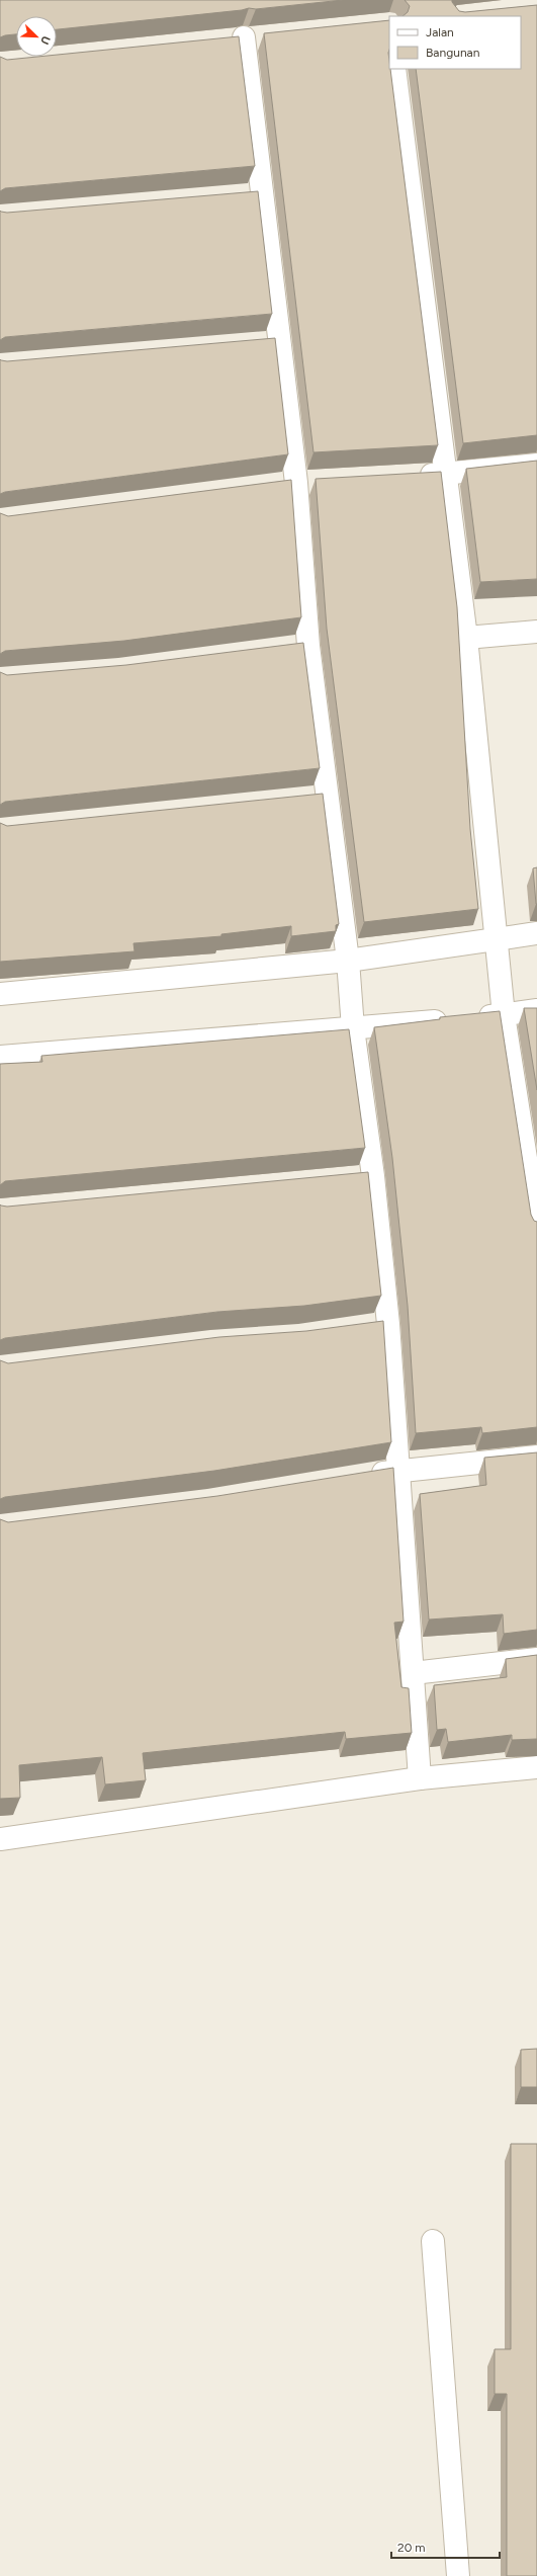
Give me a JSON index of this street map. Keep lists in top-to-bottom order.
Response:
{
  "legend": ["Jalan", "Bangunan"],
  "scale_bar": "20 m",
  "north": "bottom right"
}
